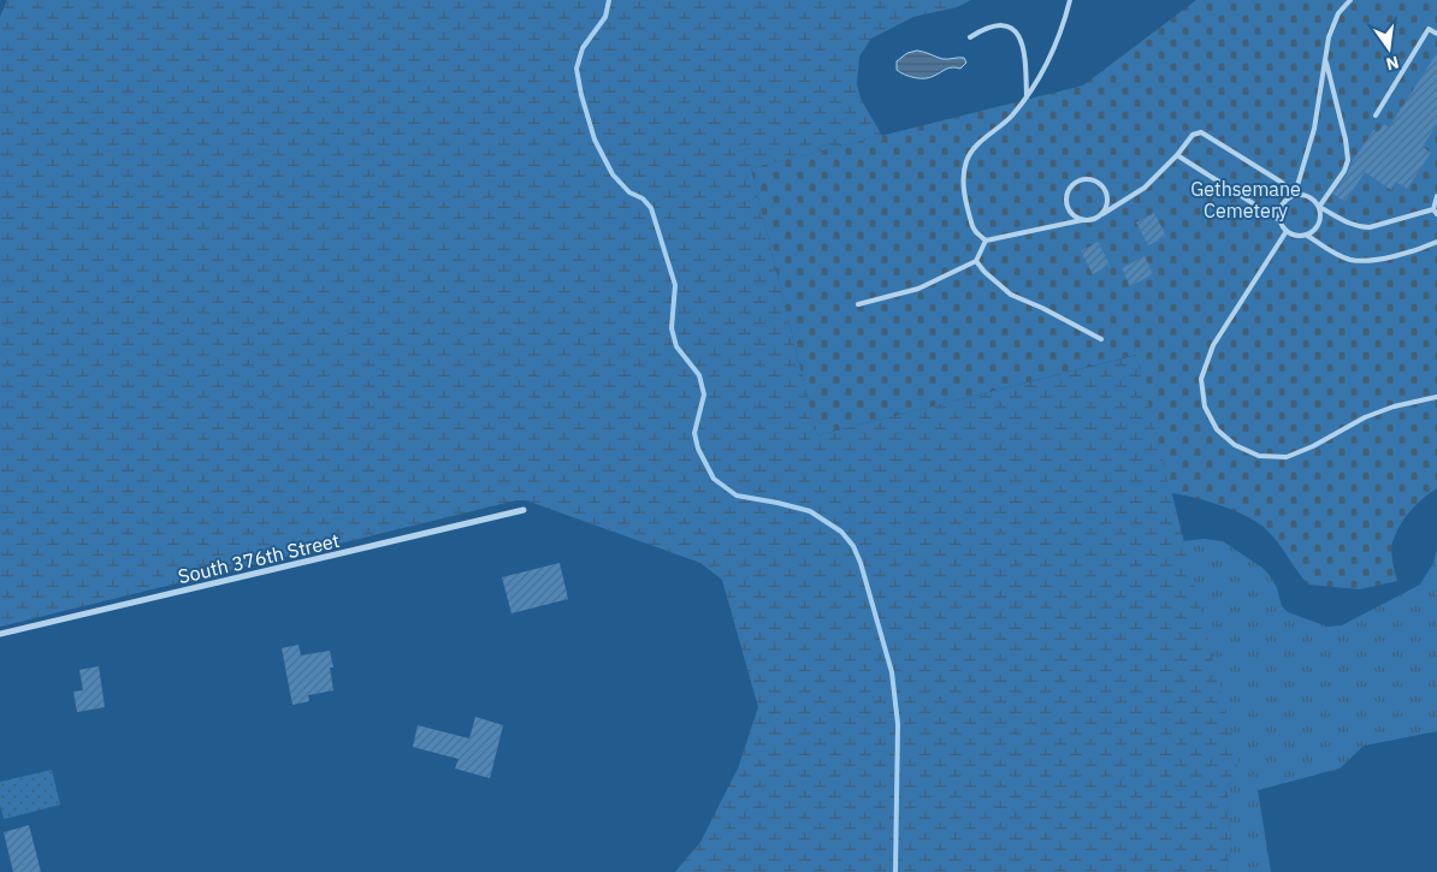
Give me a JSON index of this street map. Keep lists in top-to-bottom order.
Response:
{
  "streets": {
    "street": ["South 376th Street"]
  },
  "parks": ["Gethsemane Cemetery"],
  "north": "bottom"
}
